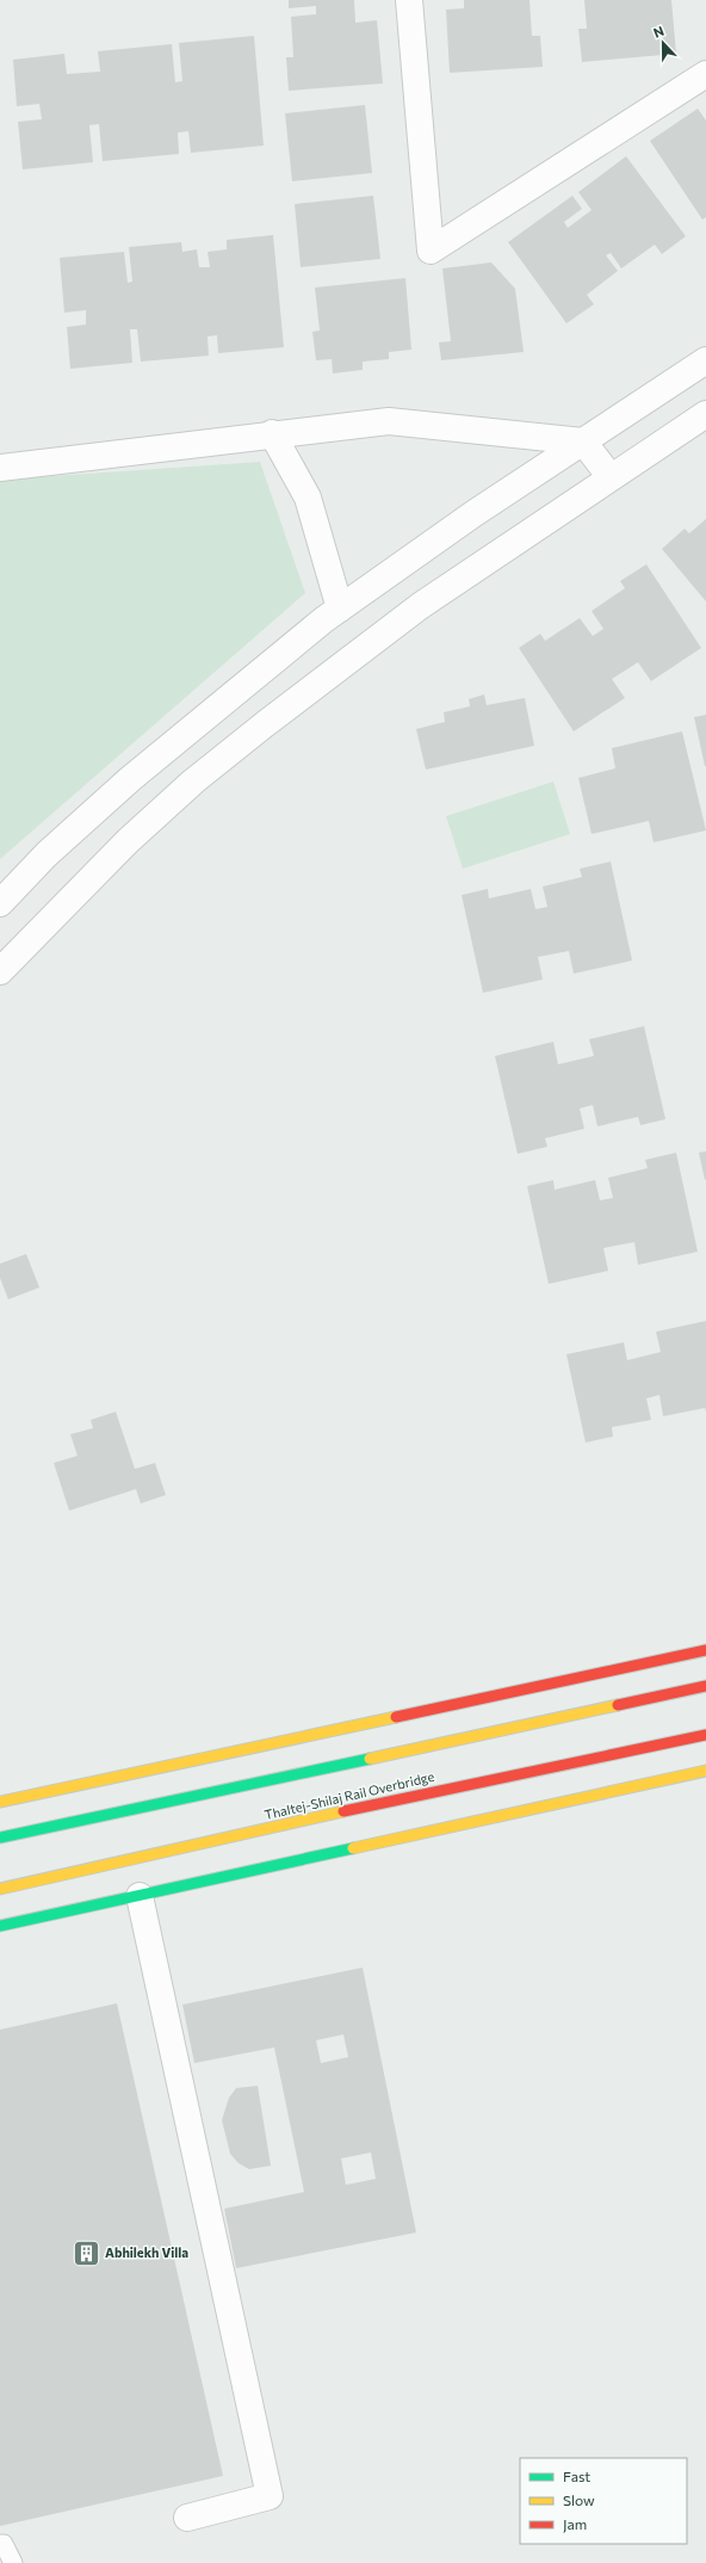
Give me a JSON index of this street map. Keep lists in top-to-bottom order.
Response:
{
  "streets": {
    "street": ["Thaltej-Shilaj Rail Overbridge"]
  },
  "places": {
    "building": ["Abhilekh Villa"]
  },
  "legend": ["Fast", "Slow", "Jam"],
  "north": "top"
}
